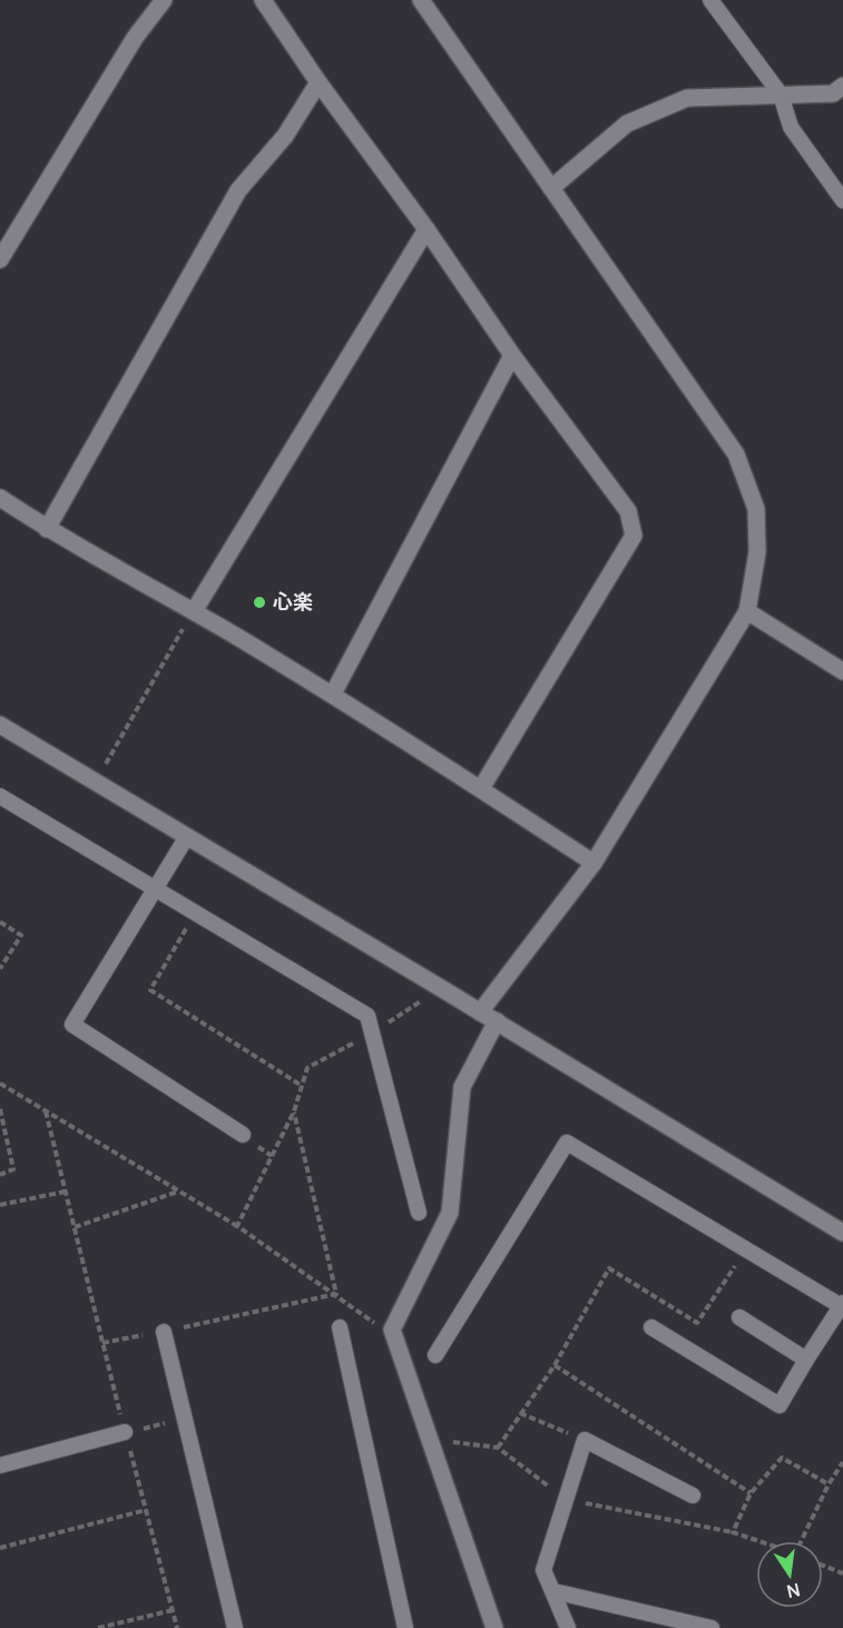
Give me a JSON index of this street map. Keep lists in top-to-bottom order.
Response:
{
  "places": ["心楽"],
  "north": "bottom"
}
